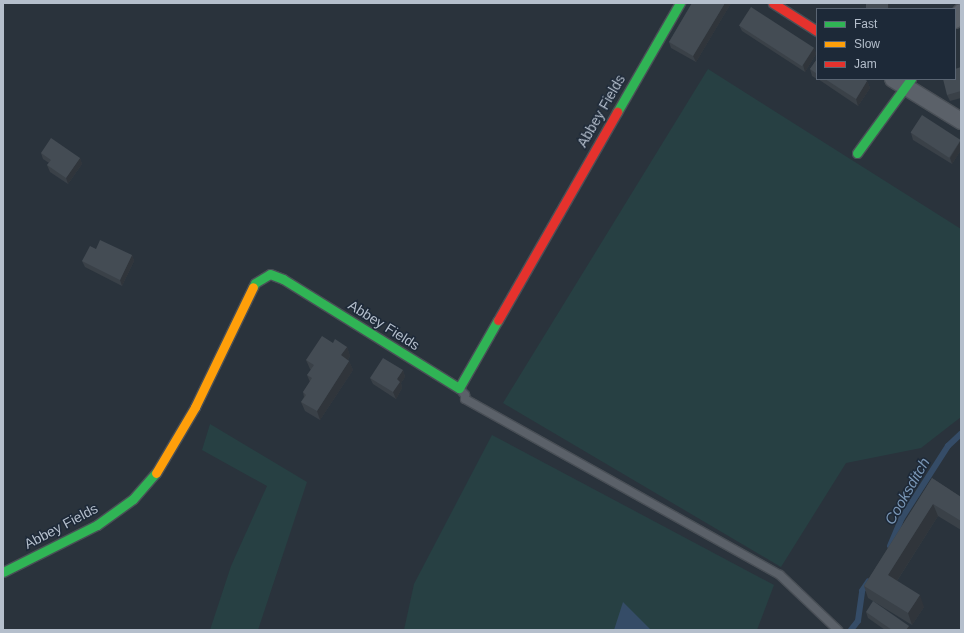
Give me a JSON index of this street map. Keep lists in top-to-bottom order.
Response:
{
  "streets": {
    "street": ["Abbey Fields"]
  },
  "water": ["Cooksditch"],
  "legend": ["Fast", "Slow", "Jam"]
}
